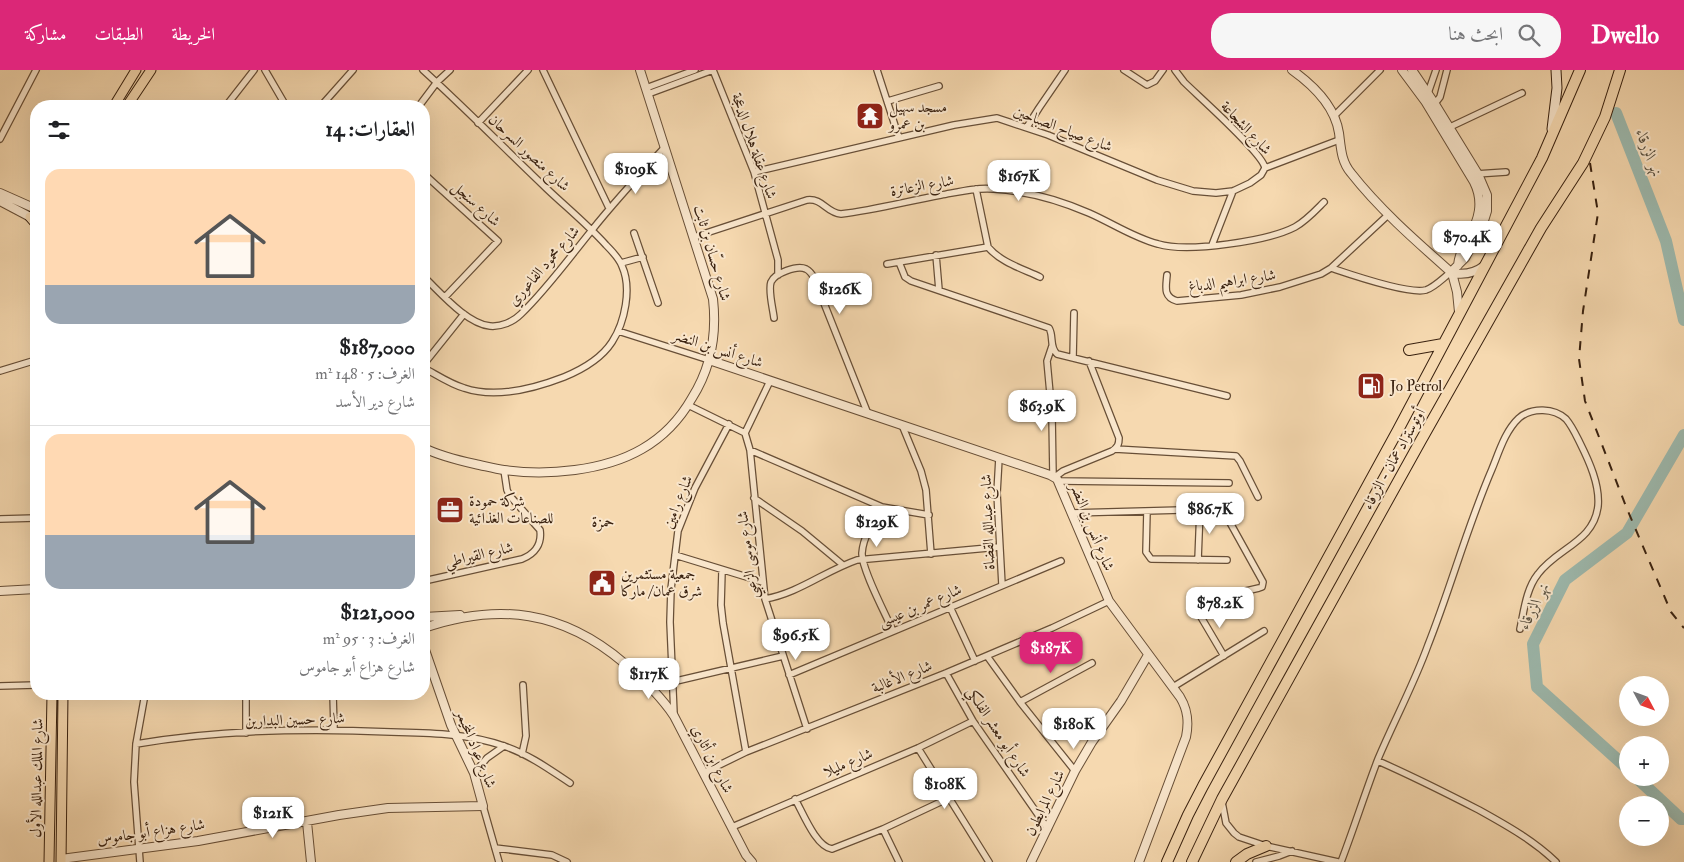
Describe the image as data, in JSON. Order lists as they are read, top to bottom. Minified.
{"streets":{"highway":["أوتوستراد عمان - الزرقاء"],"main road":["شارع الملك عبدالله الأول"],"street":["شارع الشجاعة","شارع صياح الصباحين","شارع عقلة هلال الدعجة","شارع منصور السرحان","شارع الزعاترة","شارع سنجل","شارع حسّان بن ثابت","شارع محمود الفاعوري","شارع ابراهيم الدباغ","شارع أنس بن النضر","شارع رامين","شارع عبدالله القضاة","شارع القيراطي","شارع موسى الزعبي","شارع عمر بن عيسى","شارع الأغالبة","شارع حسين البدارين","شارع أبو معشر الفلكي","شارع عواد المخيمر","شارع ابن أثاري","شارع مليلا","شارع المرابطون","شارع هزاع أبو جاموس"]},"crossings":[["شارع الشجاعة","شارع صياح الصباحين"],["شارع صياح الصباحين","شارع عقلة هلال الدعجة"],["شارع عقلة هلال الدعجة","شارع الزعاترة"],["شارع منصور السرحان","شارع محمود الفاعوري"],["شارع منصور السرحان","شارع أنس بن النضر"],["شارع الزعاترة","شارع حسّان بن ثابت"],["شارع سنجل","شارع محمود الفاعوري"],["شارع حسّان بن ثابت","شارع محمود الفاعوري"],["شارع حسّان بن ثابت","شارع أنس بن النضر"],["شارع حسّان بن ثابت","شارع القيراطي"],["شارع أنس بن النضر","شارع عبدالله القضاة"],["شارع أنس بن النضر","شارع الأغالبة"],["شارع أنس بن النضر","شارع المرابطون"],["شارع رامين","شارع ابن أثاري"],["شارع عبدالله القضاة","شارع عمر بن عيسى"],["شارع موسى الزعبي","شارع عمر بن عيسى"],["شارع موسى الزعبي","شارع الأغالبة"],["شارع الأغالبة","شارع أبو معشر الفلكي"],["شارع الأغالبة","شارع ابن أثاري"],["شارع حسين البدارين","شارع عواد المخيمر"],["شارع أبو معشر الفلكي","شارع مليلا"],["شارع أبو معشر الفلكي","شارع المرابطون"],["شارع عواد المخيمر","شارع هزاع أبو جاموس"],["شارع ابن أثاري","شارع مليلا"],["شارع الملك عبدالله الأول","شارع هزاع أبو جاموس"]],"districts":["حمزة"],"water":["نهر الزرقاء"],"places":{"temple":["مسجد سهيل بن عمرو"],"fuel station":["Jo Petrol"],"office":["شركة حمودة للصناعات الغذائية"],"public building":["جمعية مستثمرين شرق عمان/ ماركا"]},"north":"bottom right","page":{"header":"Dwello","search":"ابحث هنا","nav":["الخريطة","الطبقات","مشاركة"],"heading":"العقارات: 14","price":["$109K","$167K","$70.4K","$126K","$63.9K","$86.7K","$129K","$78.2K","$96.5K","$187K","$117K","$180K","$108K","$121K"],"list":[{"name":"$187,000","note":"الغرف: 5 · 148 m² · شارع دير الأسد"},{"name":"$121,000","note":"الغرف: 3 · 95 m² · شارع هزاع أبو جاموس"}],"map_buttons":["+","−"]}}
